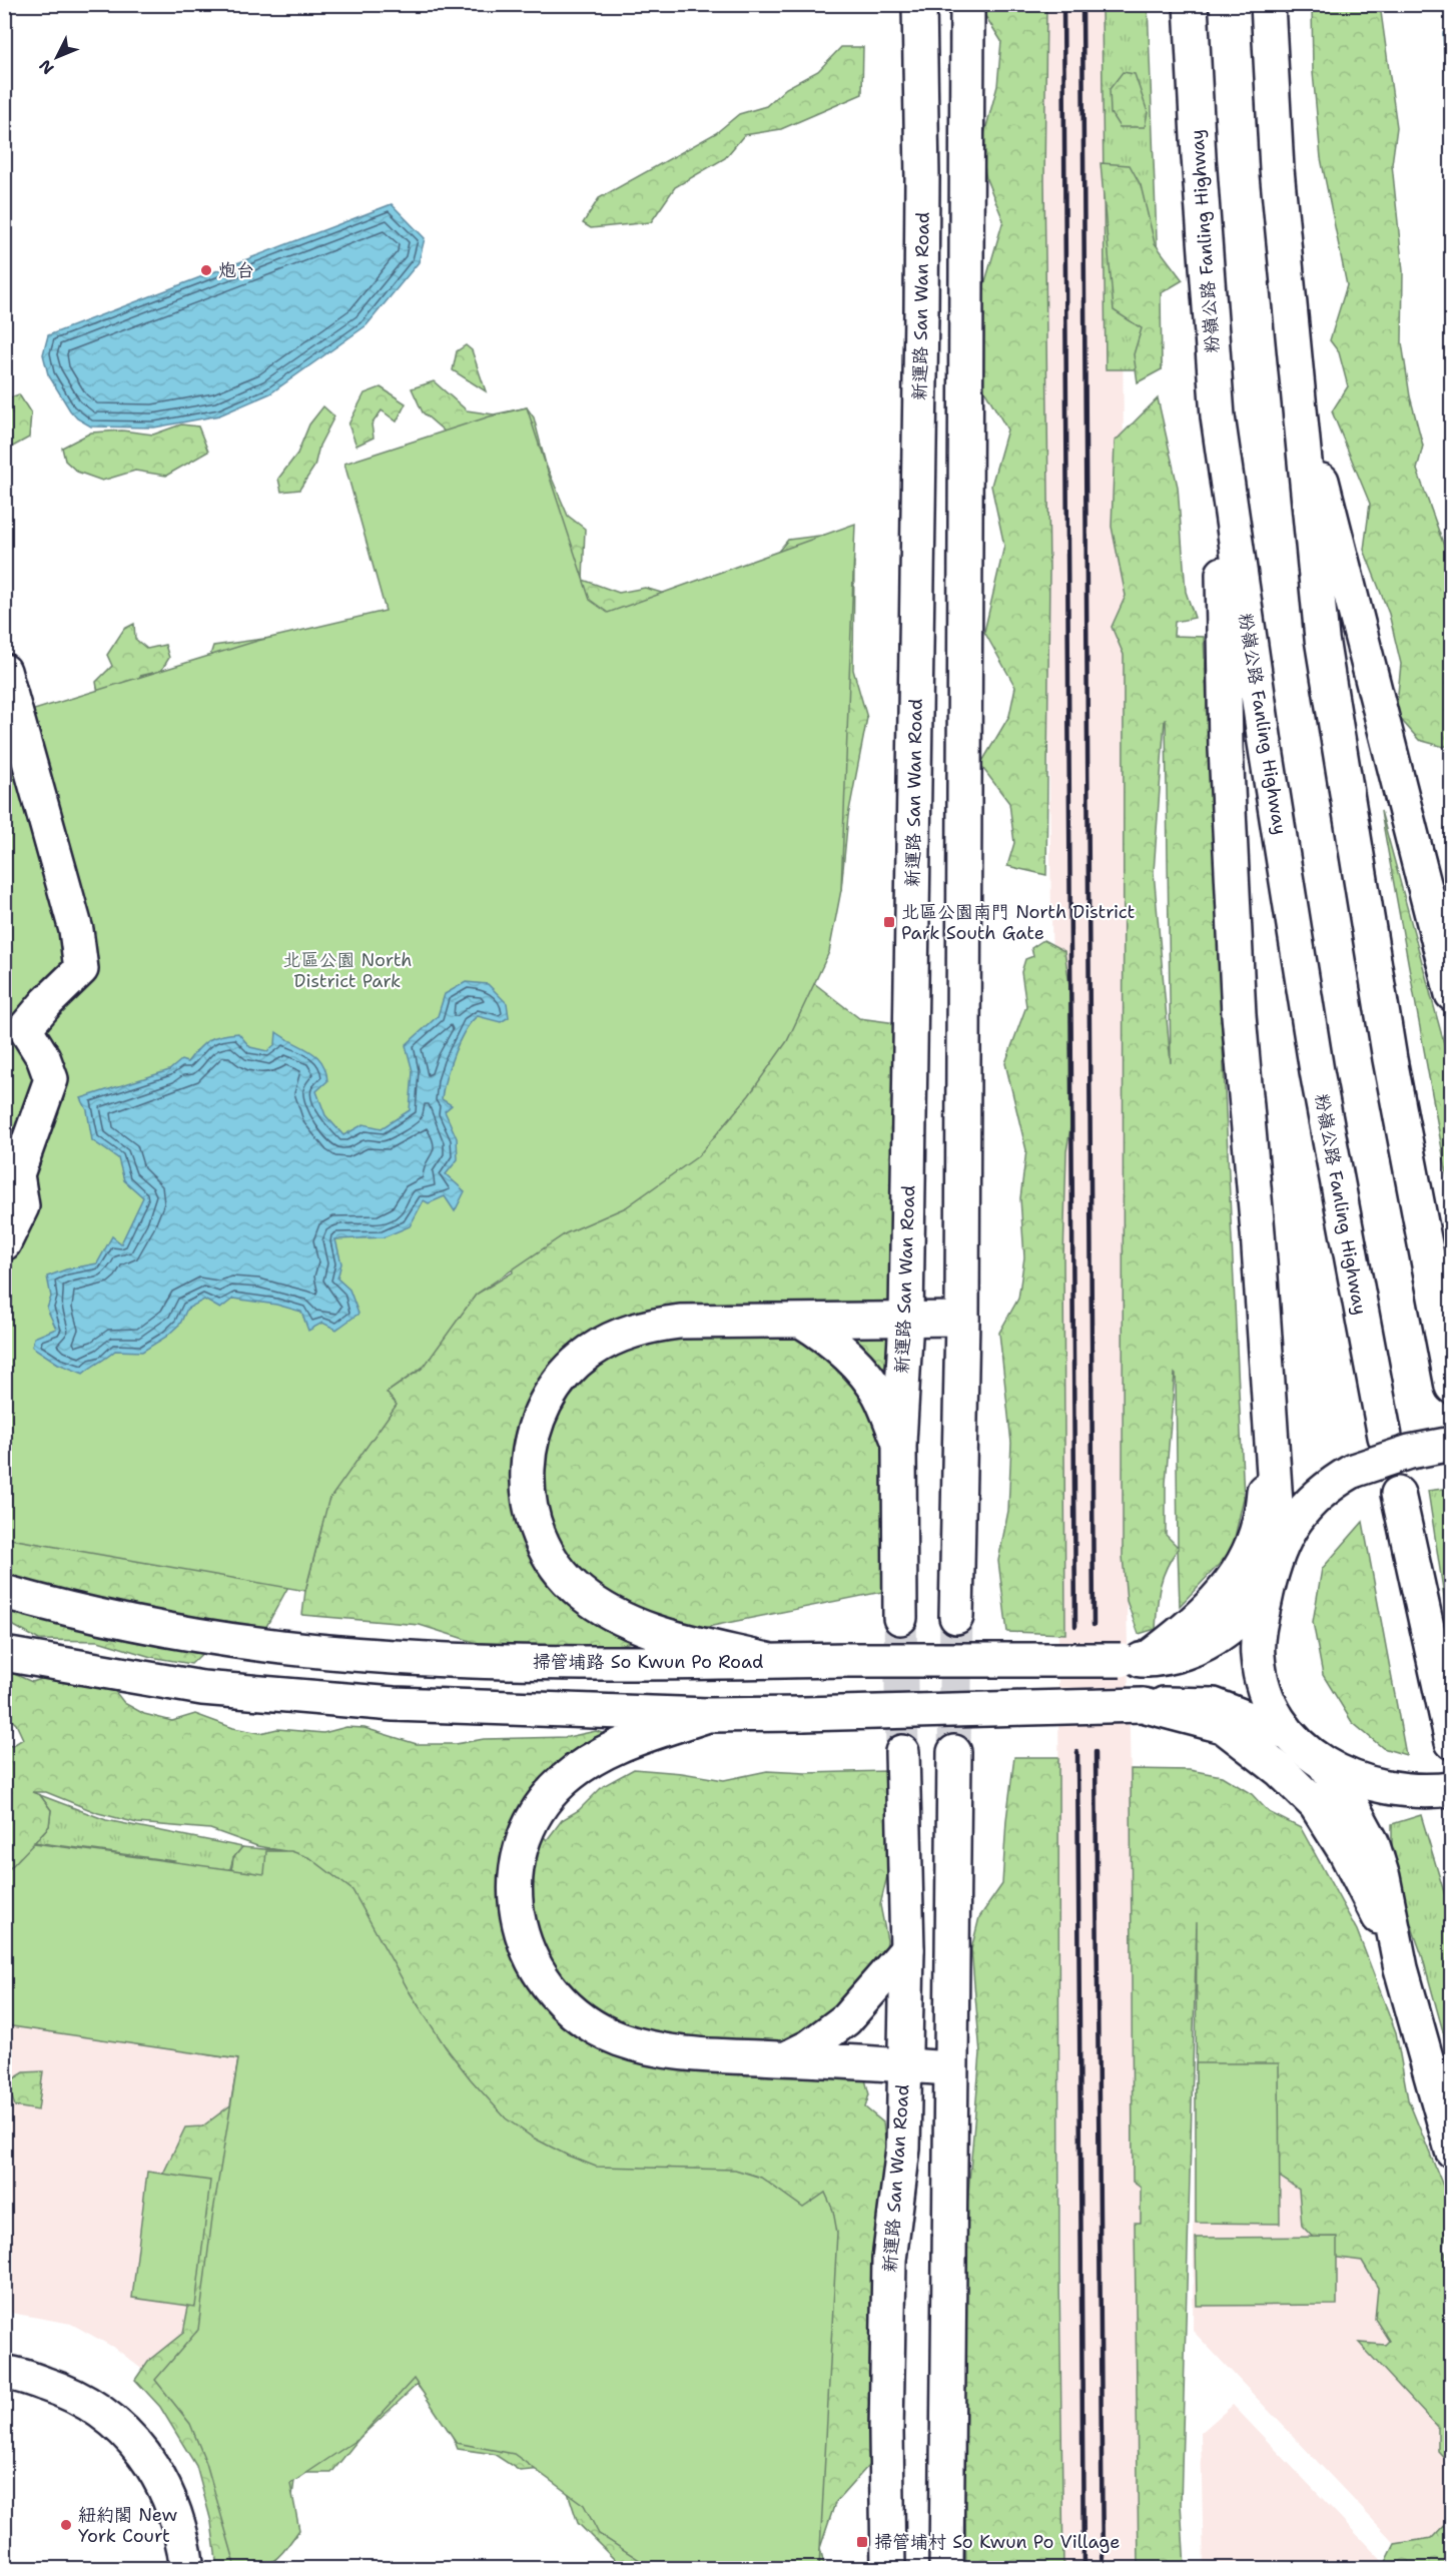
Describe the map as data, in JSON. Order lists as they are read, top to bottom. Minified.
{"streets":{"main road":["粉嶺公路 Fanling Highway","新運路 San Wan Road","掃管埔路 So Kwun Po Road"]},"parks":["北區公園 North District Park"],"places":{"other":["炮台","紐約閣 New York Court"],"transit":["北區公園南門 North District Park South Gate","掃管埔村 So Kwun Po Village"]},"north":"bottom left"}
